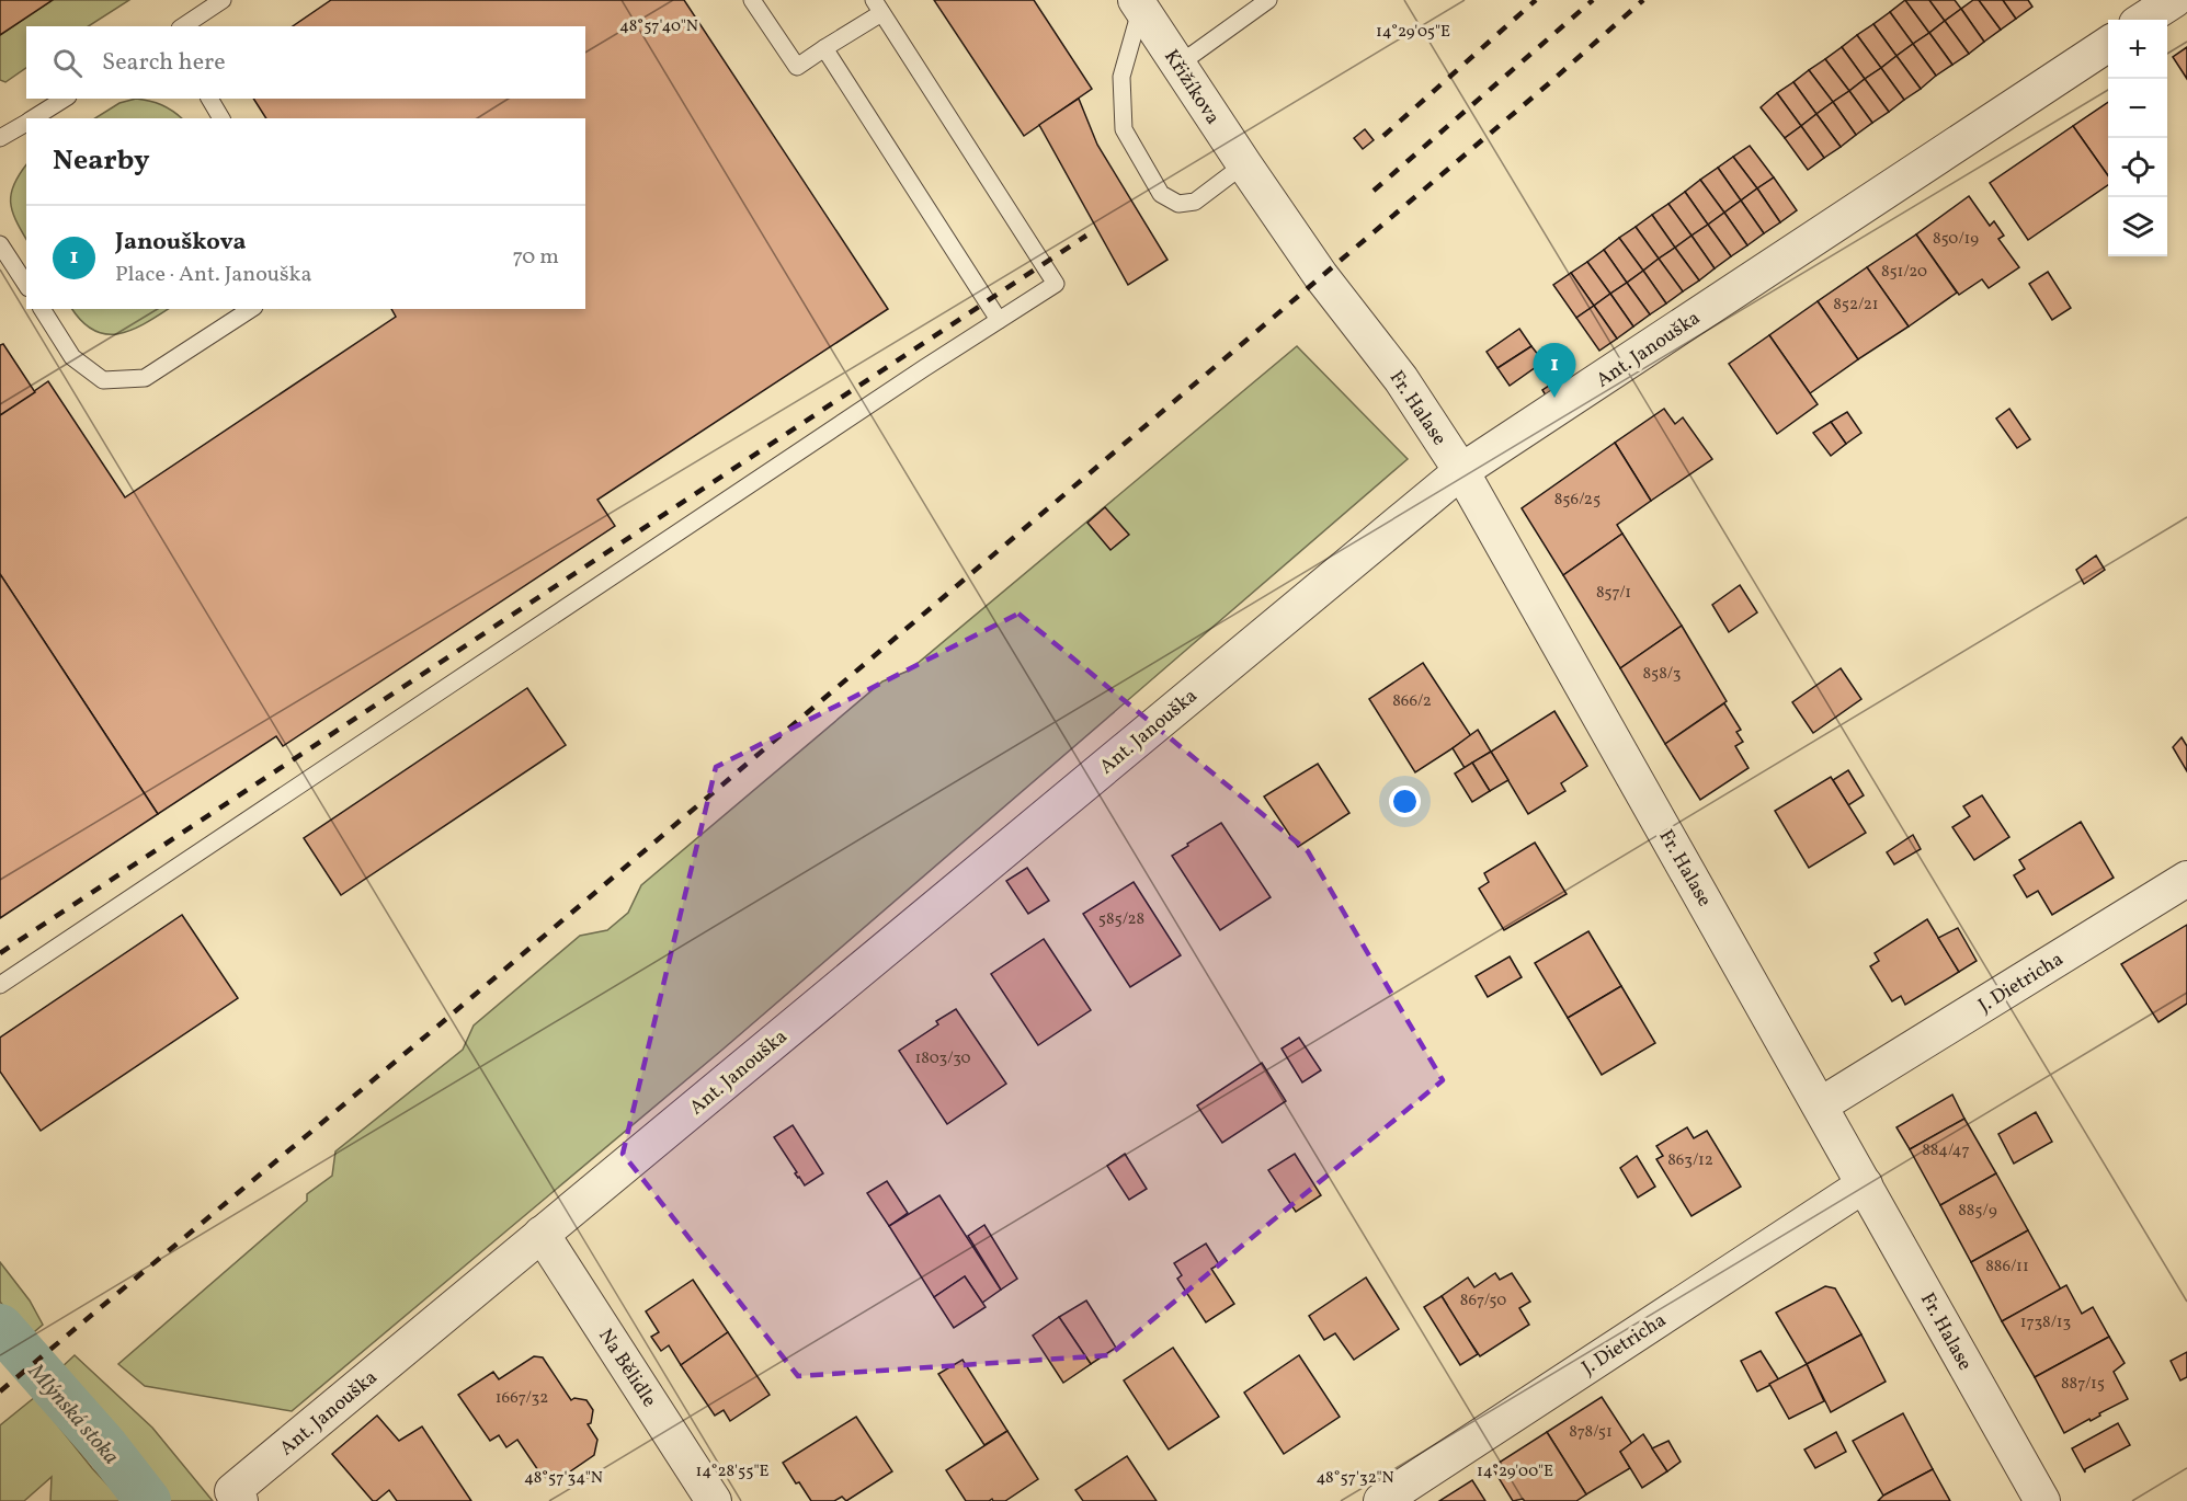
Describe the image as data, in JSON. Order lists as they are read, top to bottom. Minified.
{"streets":{"street":["Křižíkova","Ant. Janouška","Fr. Halase","J. Dietricha","Na Bělidle"]},"crossings":[["Křižíkova","Fr. Halase"],["Ant. Janouška","Fr. Halase"],["Ant. Janouška","Na Bělidle"],["Fr. Halase","J. Dietricha"]],"water":["Mlýnská stoka"],"house_numbers":["850/19","851/20","852/21","856/25","857/1","858/3","866/2","585/28","1803/30","884/47","863/12","885/9","886/11","867/50","1738/13","887/15","1667/32","878/51"],"page":{"map_buttons":["+","−"],"search":"Search here","heading":"Nearby","list":[{"mark":"1","name":"Janouškova","note":"Place · Ant. Janouška","value":"70 m"}],"pins":"1"},"coordinates":["48°57'40\"N","14°29'05\"E","14°28'55\"E","14°29'00\"E","48°57'34\"N","48°57'32\"N"]}
